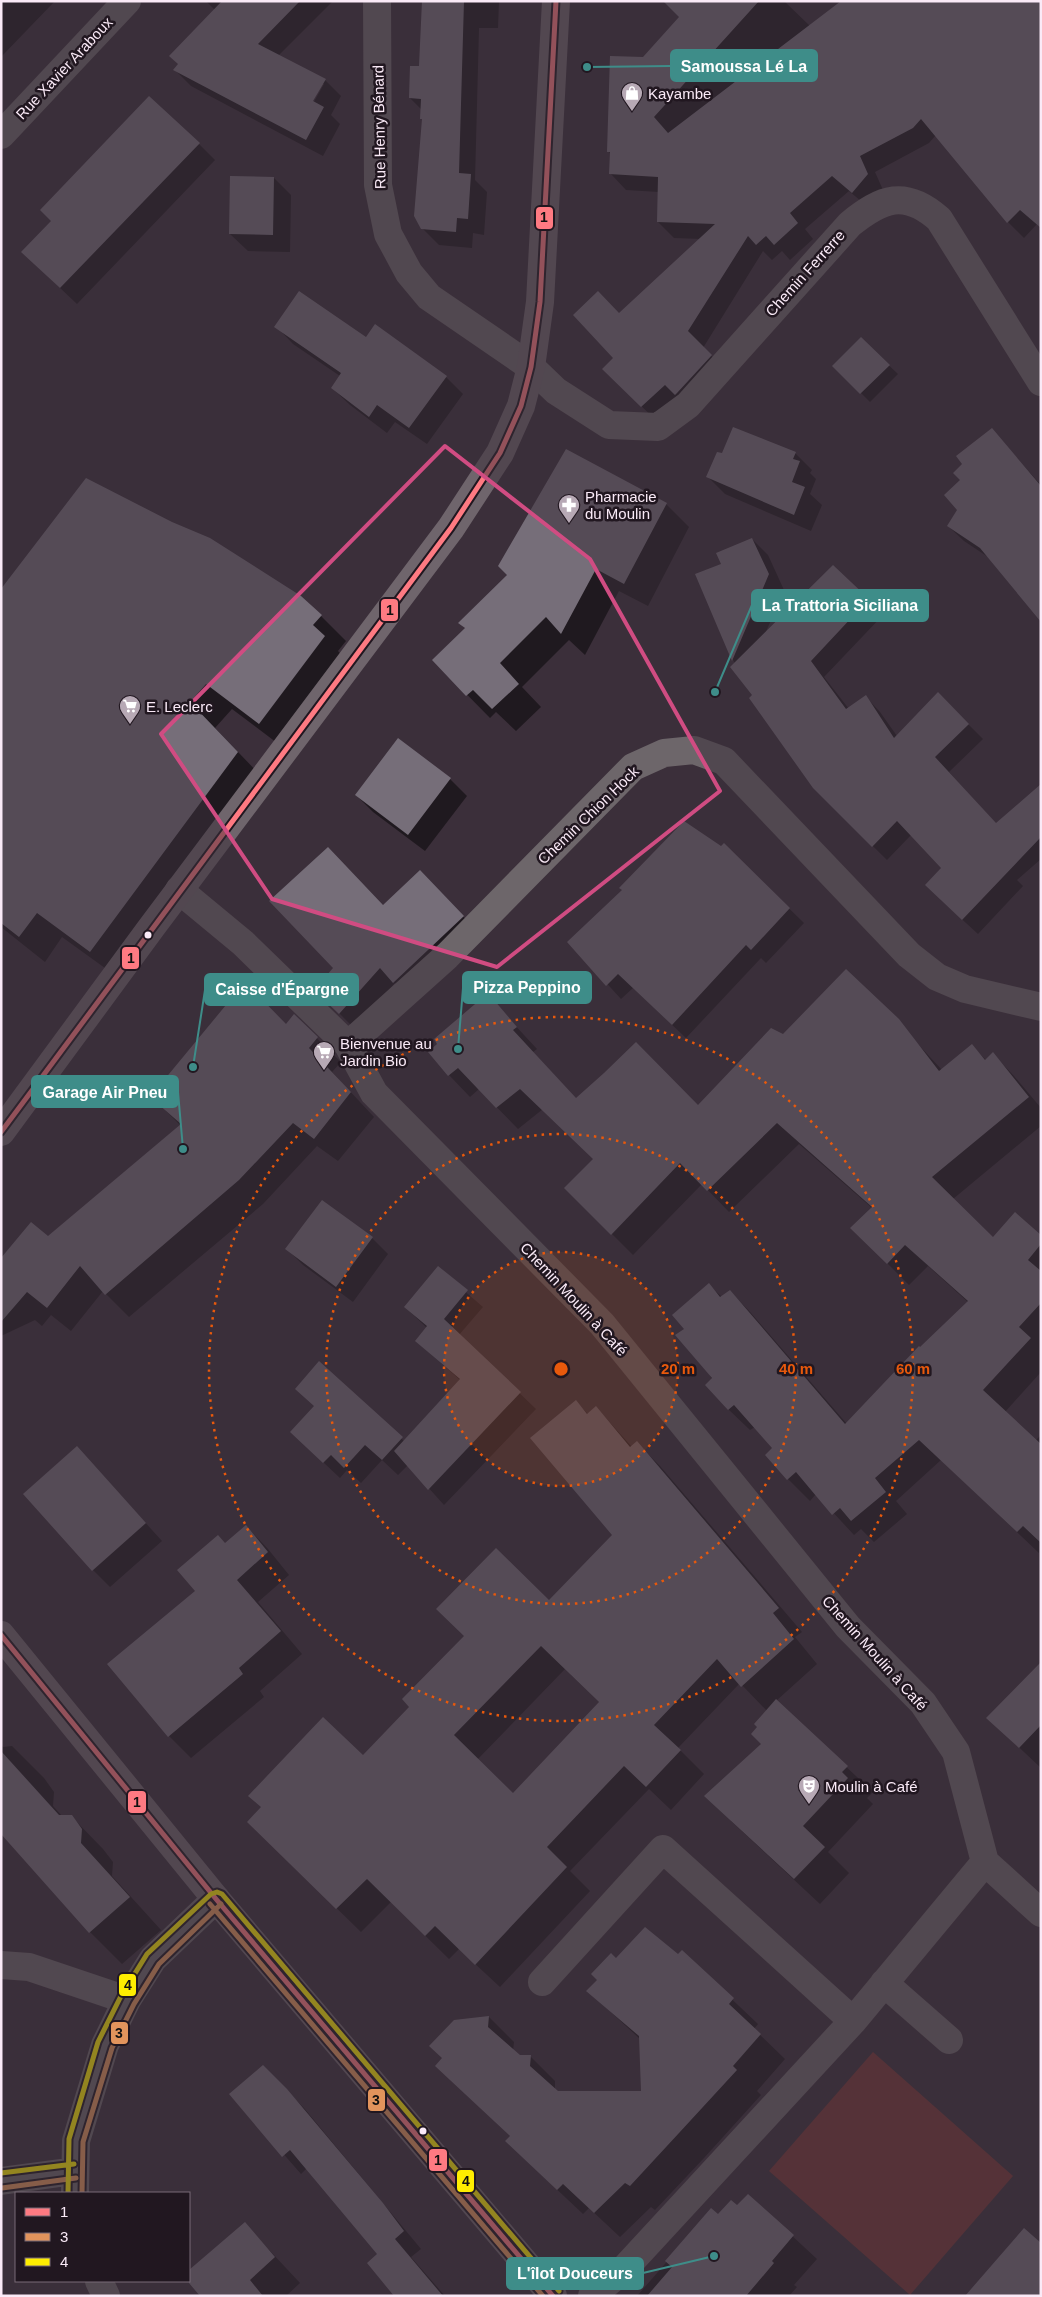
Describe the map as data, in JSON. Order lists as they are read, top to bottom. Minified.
{"streets":{"street":["Rue Xavier Araboux","Rue Henry Bénard","Chemin Ferrerre","Chemin Chion Hock","Chemin Moulin à Café"]},"crossings":[["Rue Henry Bénard","Chemin Ferrerre"],["Chemin Chion Hock","Chemin Moulin à Café"]],"places":{"other":["Samoussa Lé La","La Trattoria Siciliana","Pizza Peppino","Caisse d'Épargne","Garage Air Pneu","L'îlot Douceurs"],"shop":["Kayambe"],"pharmacy":["Pharmacie du Moulin"],"supermarket":["E. Leclerc","Bienvenue au Jardin Bio"],"theatre":["Moulin à Café"]},"lines":["transit line 1","transit line 4","transit line 3"],"legend":["1","3","4"],"rings":["20 m","40 m","60 m"]}
